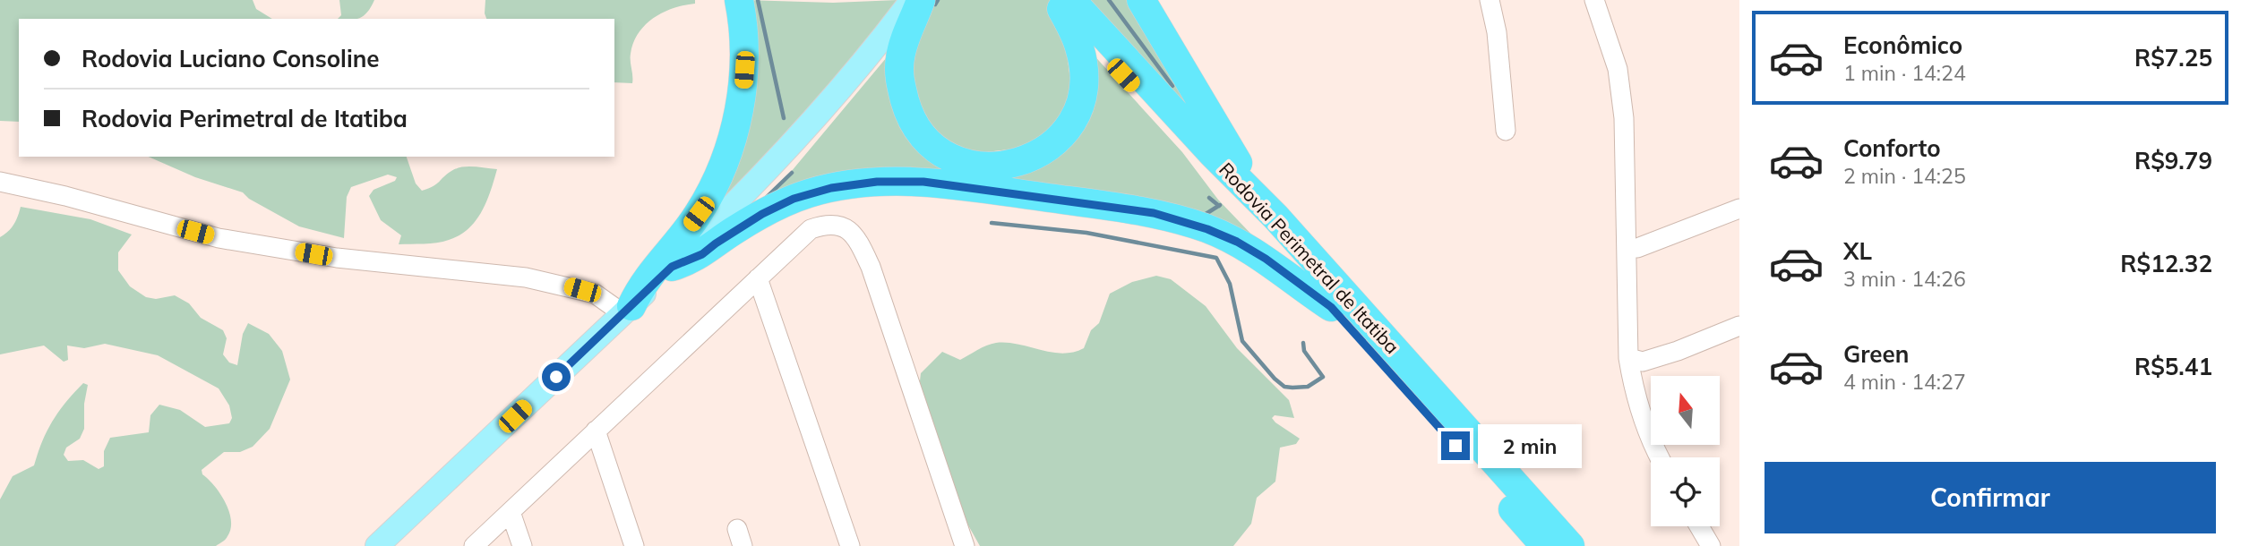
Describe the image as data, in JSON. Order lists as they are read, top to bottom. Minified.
{"streets":{"highway":["Rodovia Perimetral de Itatiba"]},"north":"top","page":{"list":[{"name":"Econômico","note":"1 min · 14:24","value":"R$7.25"},{"name":"Conforto","note":"2 min · 14:25","value":"R$9.79"},{"name":"XL","note":"3 min · 14:26","value":"R$12.32"},{"name":"Green","note":"4 min · 14:27","value":"R$5.41"}],"banner":["Rodovia Luciano Consoline","Rodovia Perimetral de Itatiba"],"bubble":"2 min","buttons":"Confirmar"}}
